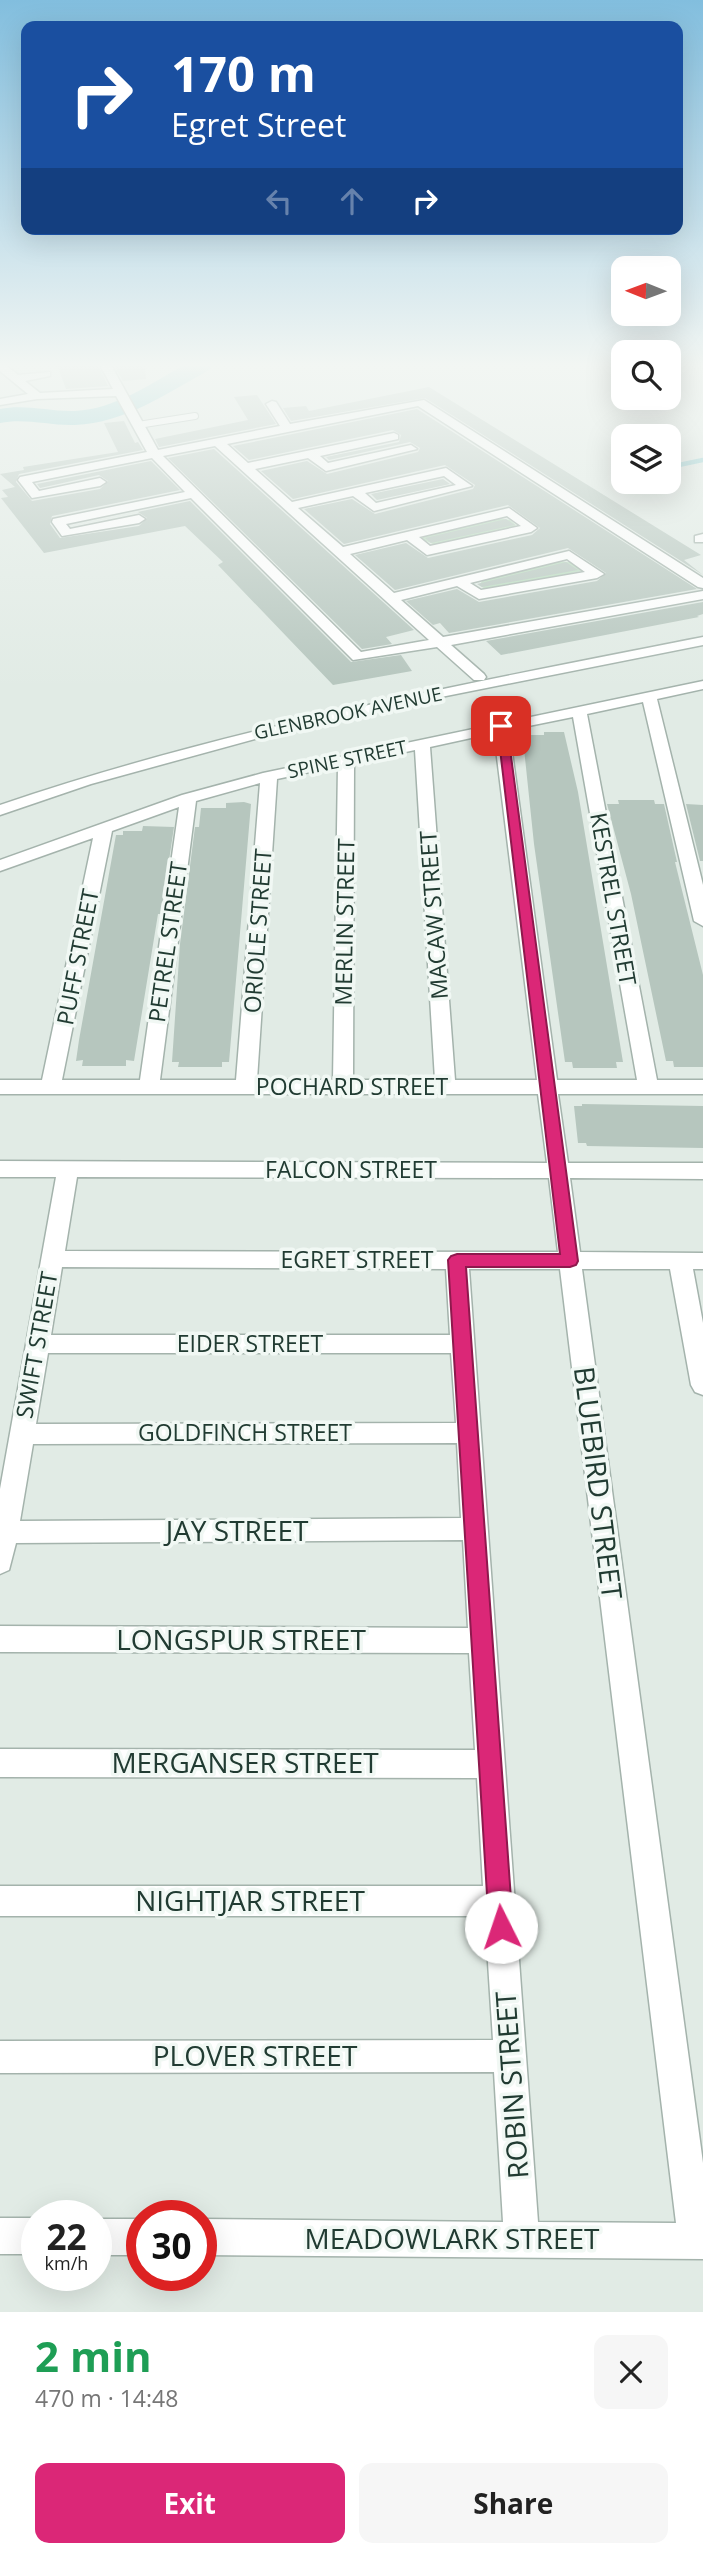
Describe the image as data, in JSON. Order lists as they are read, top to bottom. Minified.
{"streets":{"street":["GLENBROOK AVENUE","SPINE STREET","KESTREL STREET","MACAW STREET","MERLIN STREET","ORIOLE STREET","PETREL STREET","PUFF STREET","POCHARD STREET","FALCON STREET","EGRET STREET","EIDER STREET","SWIFT STREET","GOLDFINCH STREET","BLUEBIRD STREET","JAY STREET","LONGSPUR STREET","MERGANSER STREET","NIGHTJAR STREET","PLOVER STREET","ROBIN STREET","MEADOWLARK STREET"]},"crossings":[["SPINE STREET","KESTREL STREET"],["SPINE STREET","MACAW STREET"],["SPINE STREET","MERLIN STREET"],["SPINE STREET","ORIOLE STREET"],["SPINE STREET","PETREL STREET"],["SPINE STREET","PUFF STREET"],["SPINE STREET","BLUEBIRD STREET"],["KESTREL STREET","POCHARD STREET"],["MACAW STREET","POCHARD STREET"],["MERLIN STREET","POCHARD STREET"],["ORIOLE STREET","POCHARD STREET"],["PETREL STREET","POCHARD STREET"],["PUFF STREET","POCHARD STREET"],["POCHARD STREET","BLUEBIRD STREET"],["FALCON STREET","SWIFT STREET"],["FALCON STREET","BLUEBIRD STREET"],["EGRET STREET","SWIFT STREET"],["EGRET STREET","BLUEBIRD STREET"],["EGRET STREET","ROBIN STREET"],["EIDER STREET","SWIFT STREET"],["EIDER STREET","ROBIN STREET"],["SWIFT STREET","GOLDFINCH STREET"],["SWIFT STREET","JAY STREET"],["GOLDFINCH STREET","ROBIN STREET"],["BLUEBIRD STREET","MEADOWLARK STREET"],["JAY STREET","ROBIN STREET"],["LONGSPUR STREET","ROBIN STREET"],["MERGANSER STREET","ROBIN STREET"],["NIGHTJAR STREET","ROBIN STREET"],["PLOVER STREET","ROBIN STREET"],["ROBIN STREET","MEADOWLARK STREET"]],"north":"left","page":{"turn":["170 m","Egret Street"],"speed":"22 km/h","limit":"30","heading":["2 min","470 m · 14:48"],"buttons":["Exit","Share"]}}
